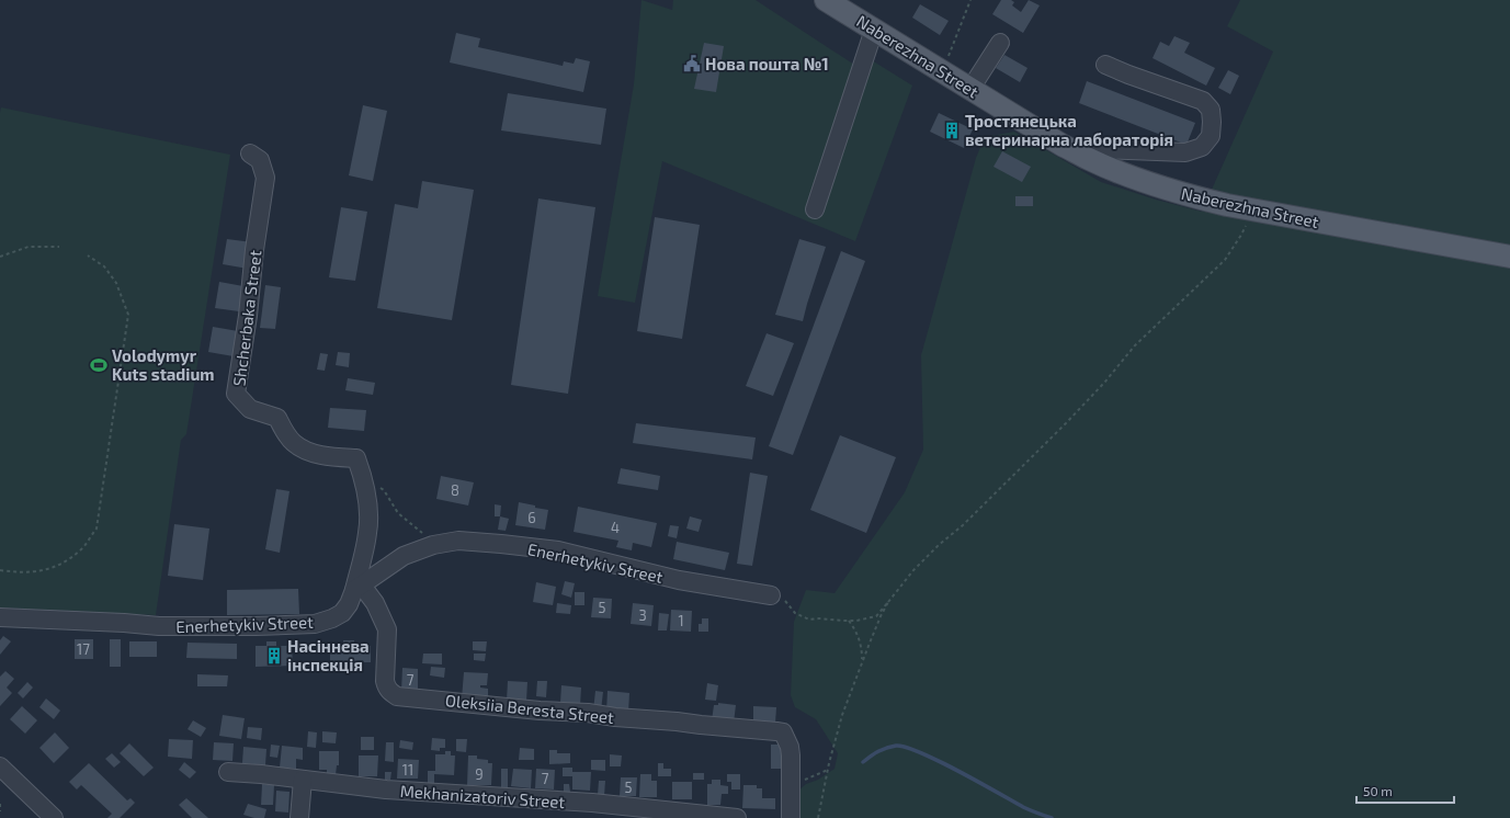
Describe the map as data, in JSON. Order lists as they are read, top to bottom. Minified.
{"streets":{"main road":["Naberezhna Street"],"street":["Shcherbaka Street","Enerhetykiv Street","Oleksiia Beresta Street","Mekhanizatoriv Street"]},"crossings":[["Shcherbaka Street","Enerhetykiv Street"],["Shcherbaka Street","Oleksiia Beresta Street"],["Enerhetykiv Street","Oleksiia Beresta Street"]],"places":{"public building":["Нова пошта №1"],"building":["Тростянецька ветеринарна лабораторія","Насіннева інспекція"],"sports":["Volodymyr Kuts stadium"]},"house_numbers":["8","6","4","5","3","1","17","7","11","9","7","5"],"scale_bar":"50 m"}
